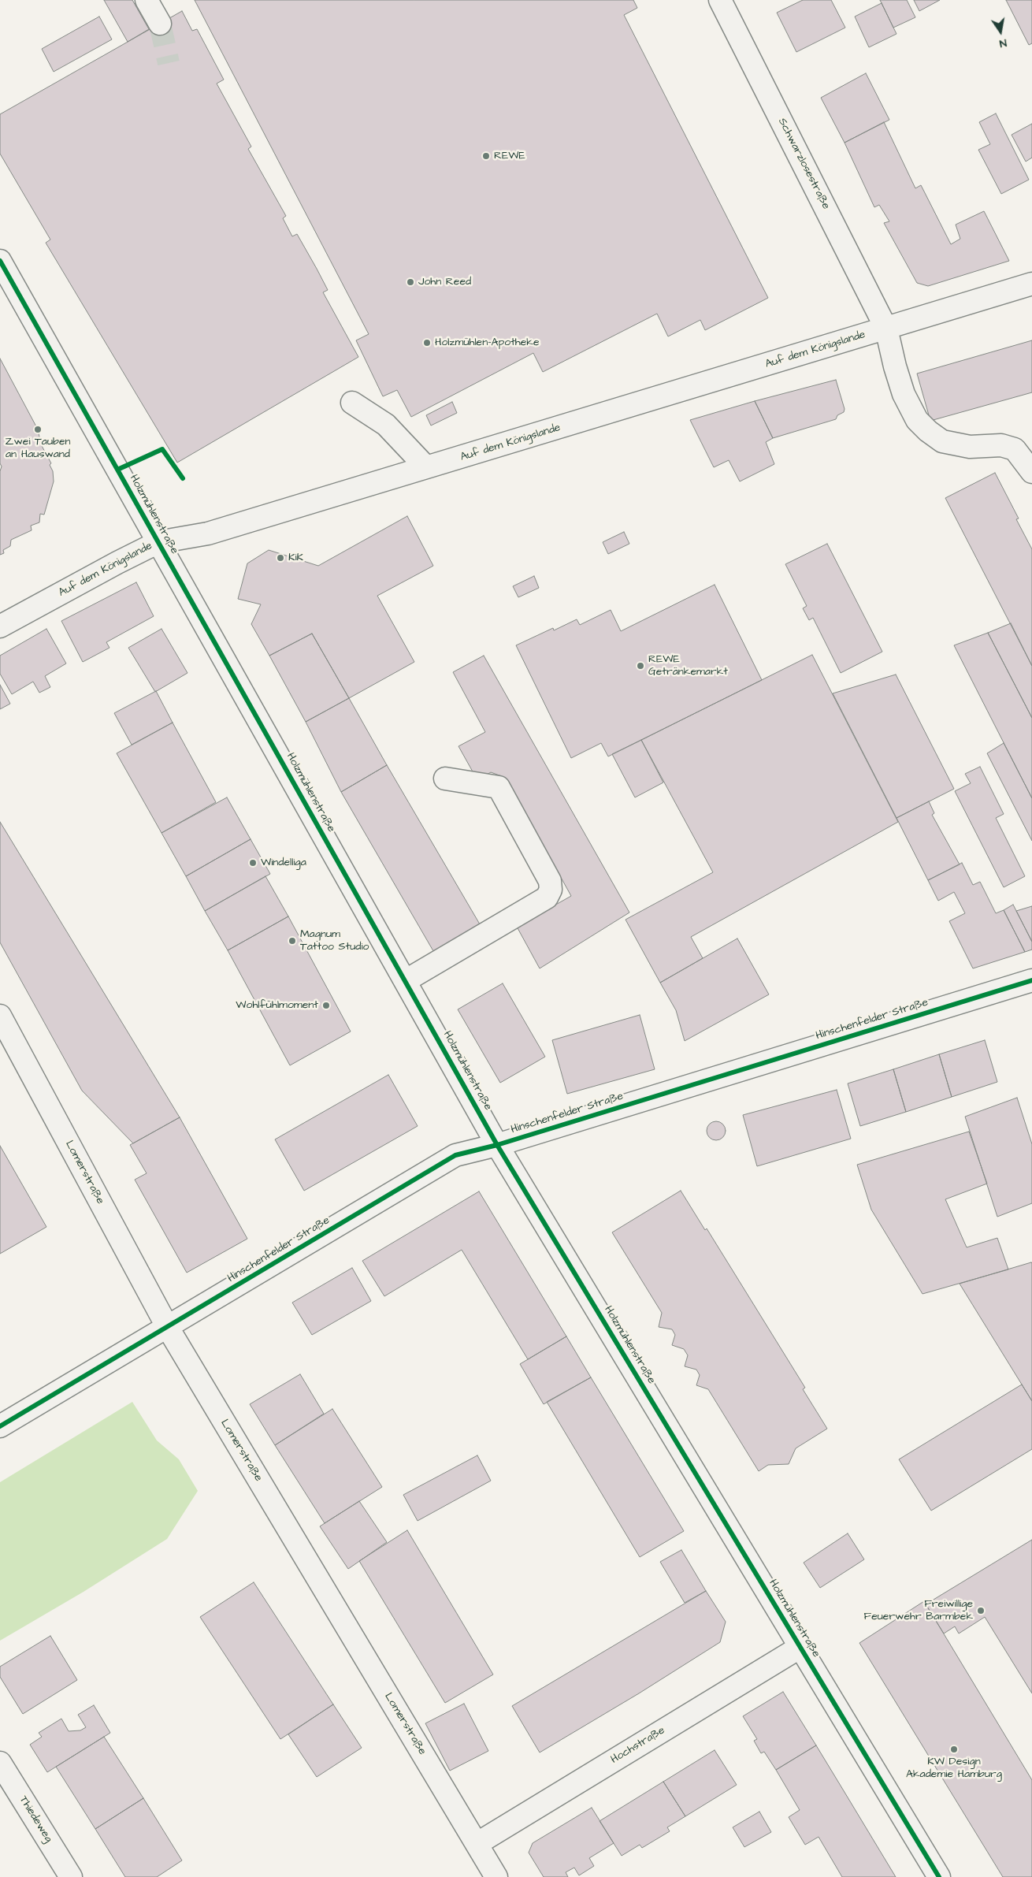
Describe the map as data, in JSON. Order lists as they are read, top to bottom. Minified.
{"streets":{"street":["Schwarzlosestraße","Auf dem Königslande","Holzmühlenstraße","Hinschenfelder Straße","Lomerstraße","Hochstraße","Thiedeweg"]},"crossings":[["Schwarzlosestraße","Auf dem Königslande"],["Auf dem Königslande","Holzmühlenstraße"],["Holzmühlenstraße","Hinschenfelder Straße"],["Holzmühlenstraße","Hochstraße"],["Hinschenfelder Straße","Lomerstraße"],["Lomerstraße","Hochstraße"]],"places":["REWE","John Reed","Holzmühlen-Apotheke","Zwei Tauben an Hauswand","KiK","REWE Getränkemarkt","Windelliga","Magnum Tattoo Studio","Wohlfühlmoment","Freiwillige Feuerwehr Barmbek","KW Design Akademie Hamburg"],"north":"bottom"}
